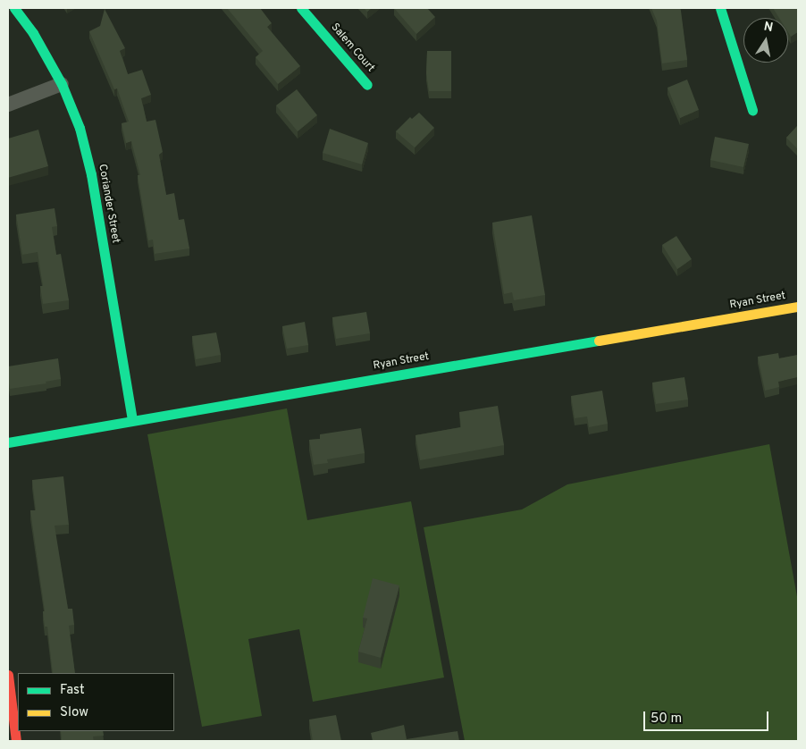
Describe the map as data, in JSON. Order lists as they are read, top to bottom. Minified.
{"streets":{"street":["Salem Court","Coriander Street","Ryan Street"]},"crossings":[["Coriander Street","Ryan Street"]],"legend":["Fast","Slow"],"scale_bar":"50 m","north":"top"}
